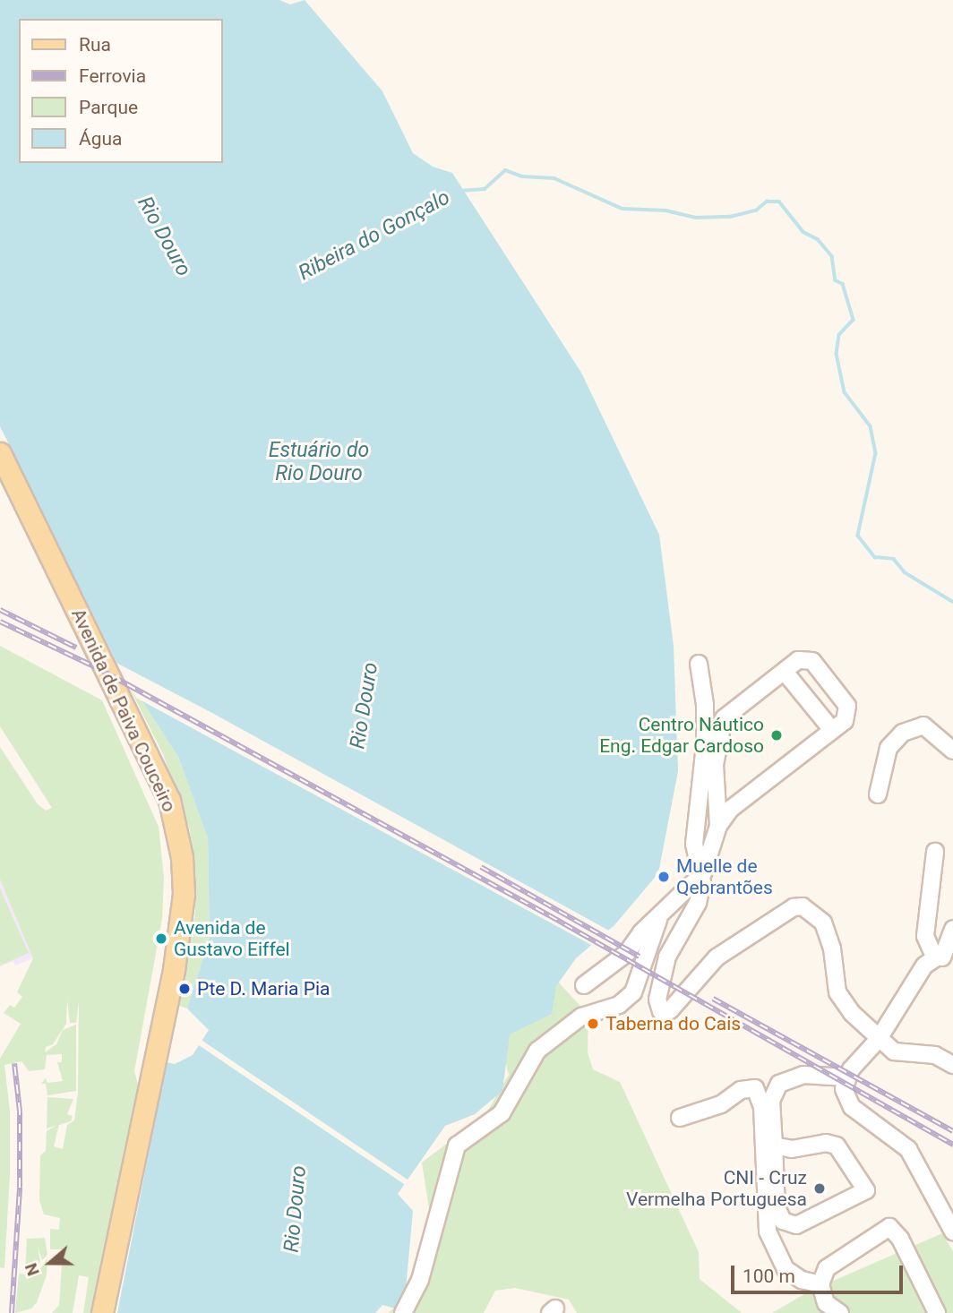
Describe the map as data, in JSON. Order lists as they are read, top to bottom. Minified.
{"streets":{"main road":["Avenida de Paiva Couceiro"]},"water":["Ribeira do Gonçalo","Rio Douro","Estuário do Rio Douro"],"places":["Centro Náutico Eng. Edgar Cardoso","Muelle de Qebrantões","Avenida de Gustavo Eiffel","Pte D. Maria Pia","Taberna do Cais","CNI - Cruz Vermelha Portuguesa"],"legend":["Rua","Ferrovia","Parque","Água"],"scale_bar":"100 m","north":"left"}
